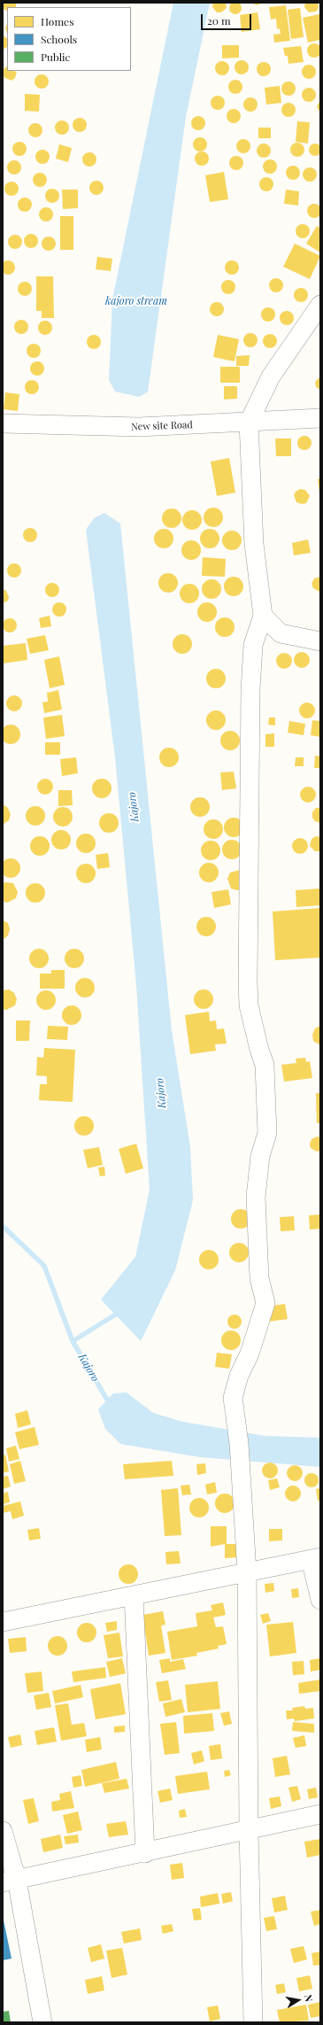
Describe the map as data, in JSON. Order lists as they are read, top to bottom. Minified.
{"streets":{"street":["New site Road"]},"water":["kajoro stream","Kajoro"],"legend":["Homes","Schools","Public"],"scale_bar":"20 m","north":"right"}
